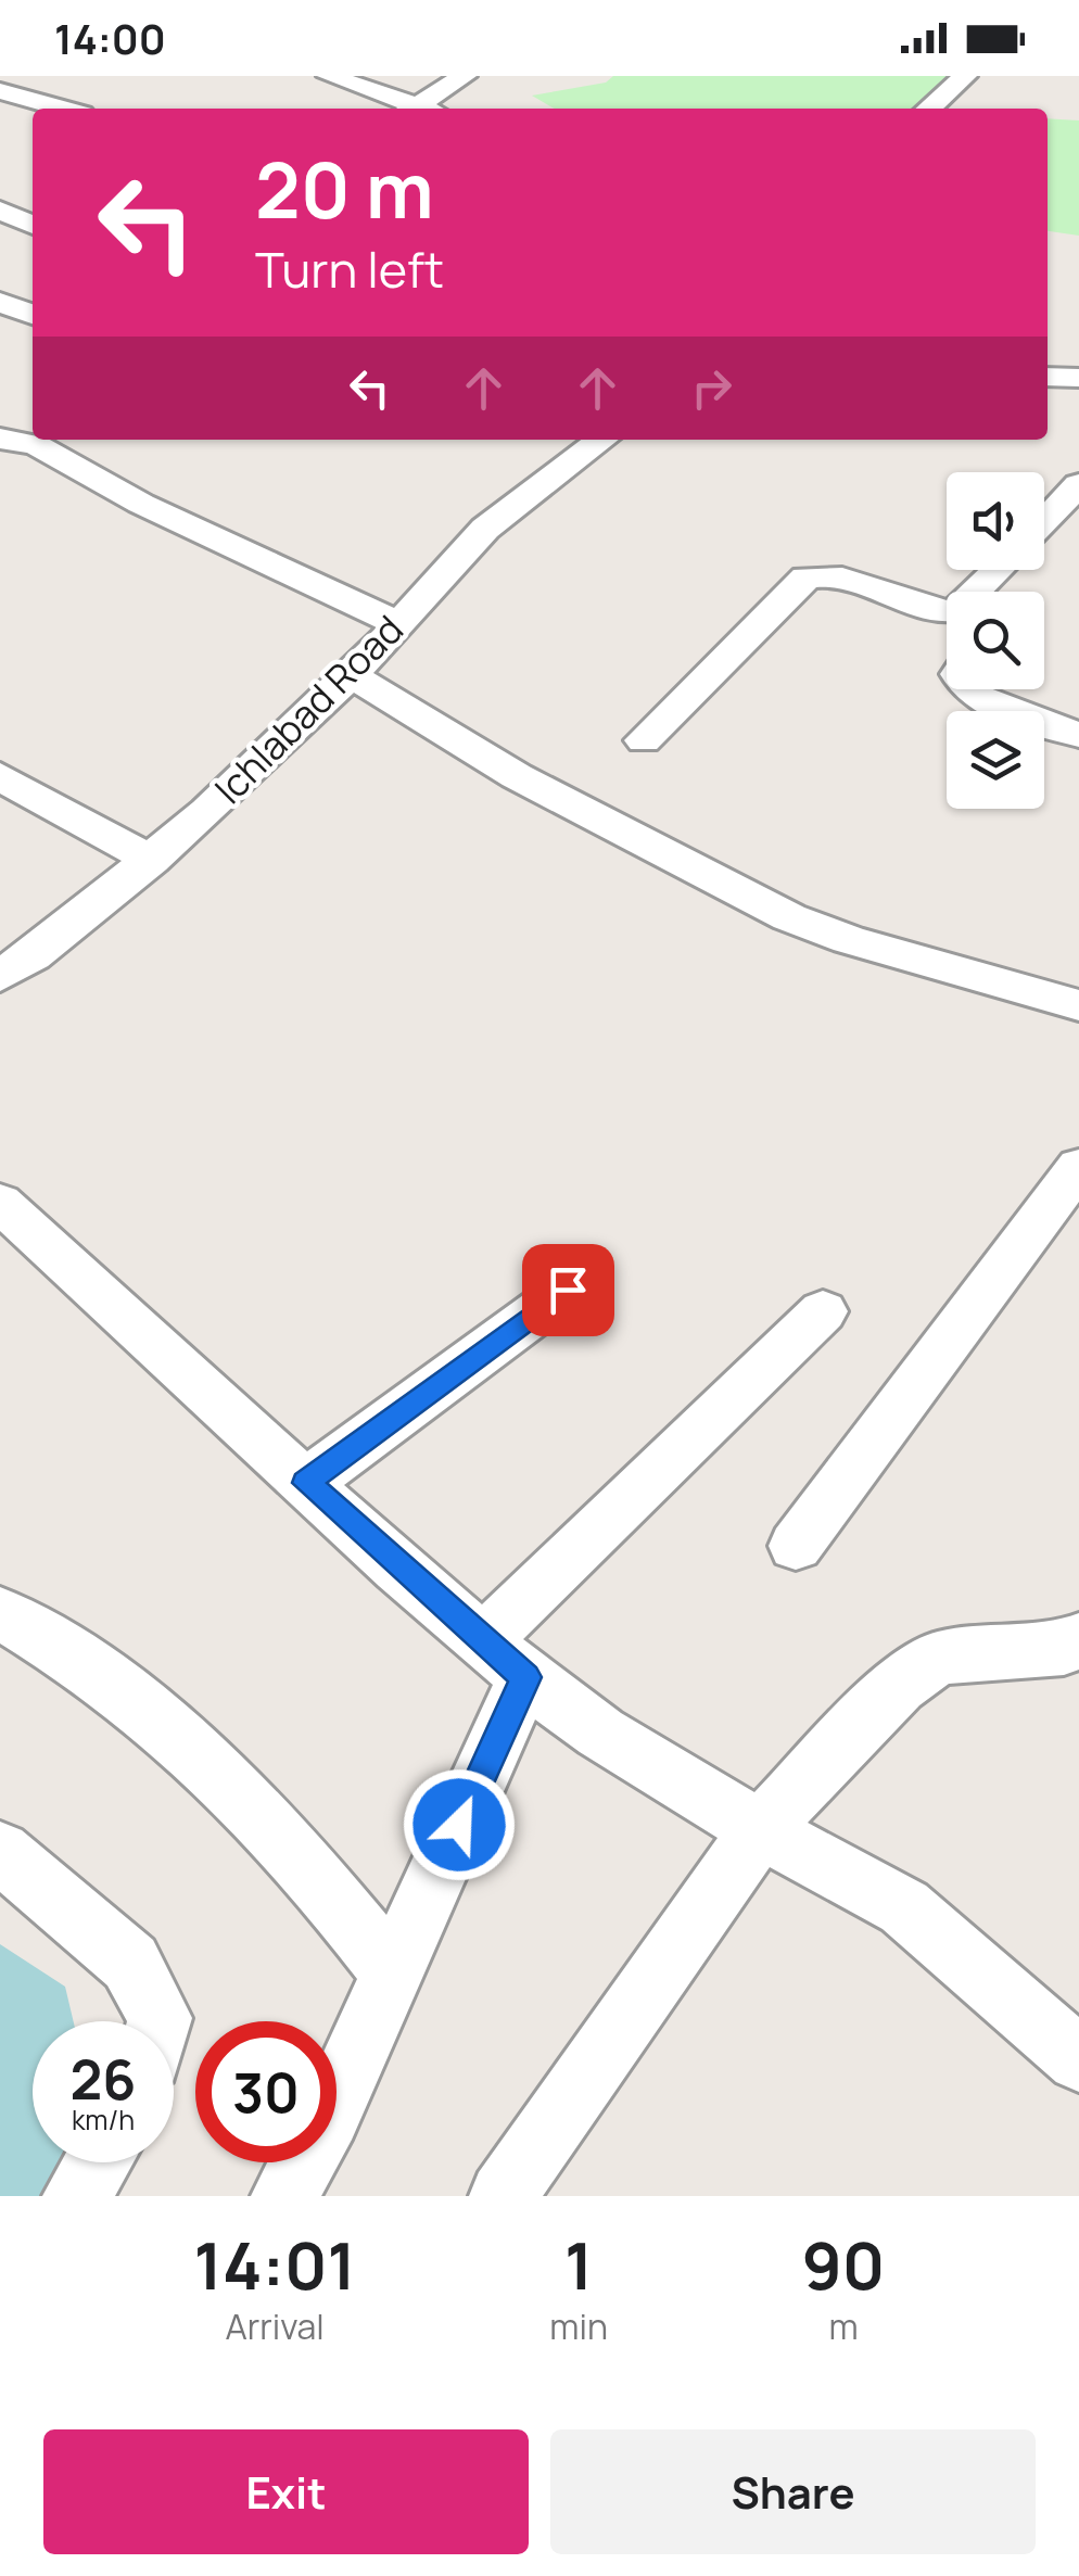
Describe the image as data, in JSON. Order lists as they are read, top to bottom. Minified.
{"streets":{"street":["Ichlabad Road"]},"page":{"status":"14:00","turn":["20 m","Turn left"],"speed":"26 km/h","limit":"30","eta":["14:01","Arrival","1","min","90","m"],"buttons":["Exit","Share"]}}
